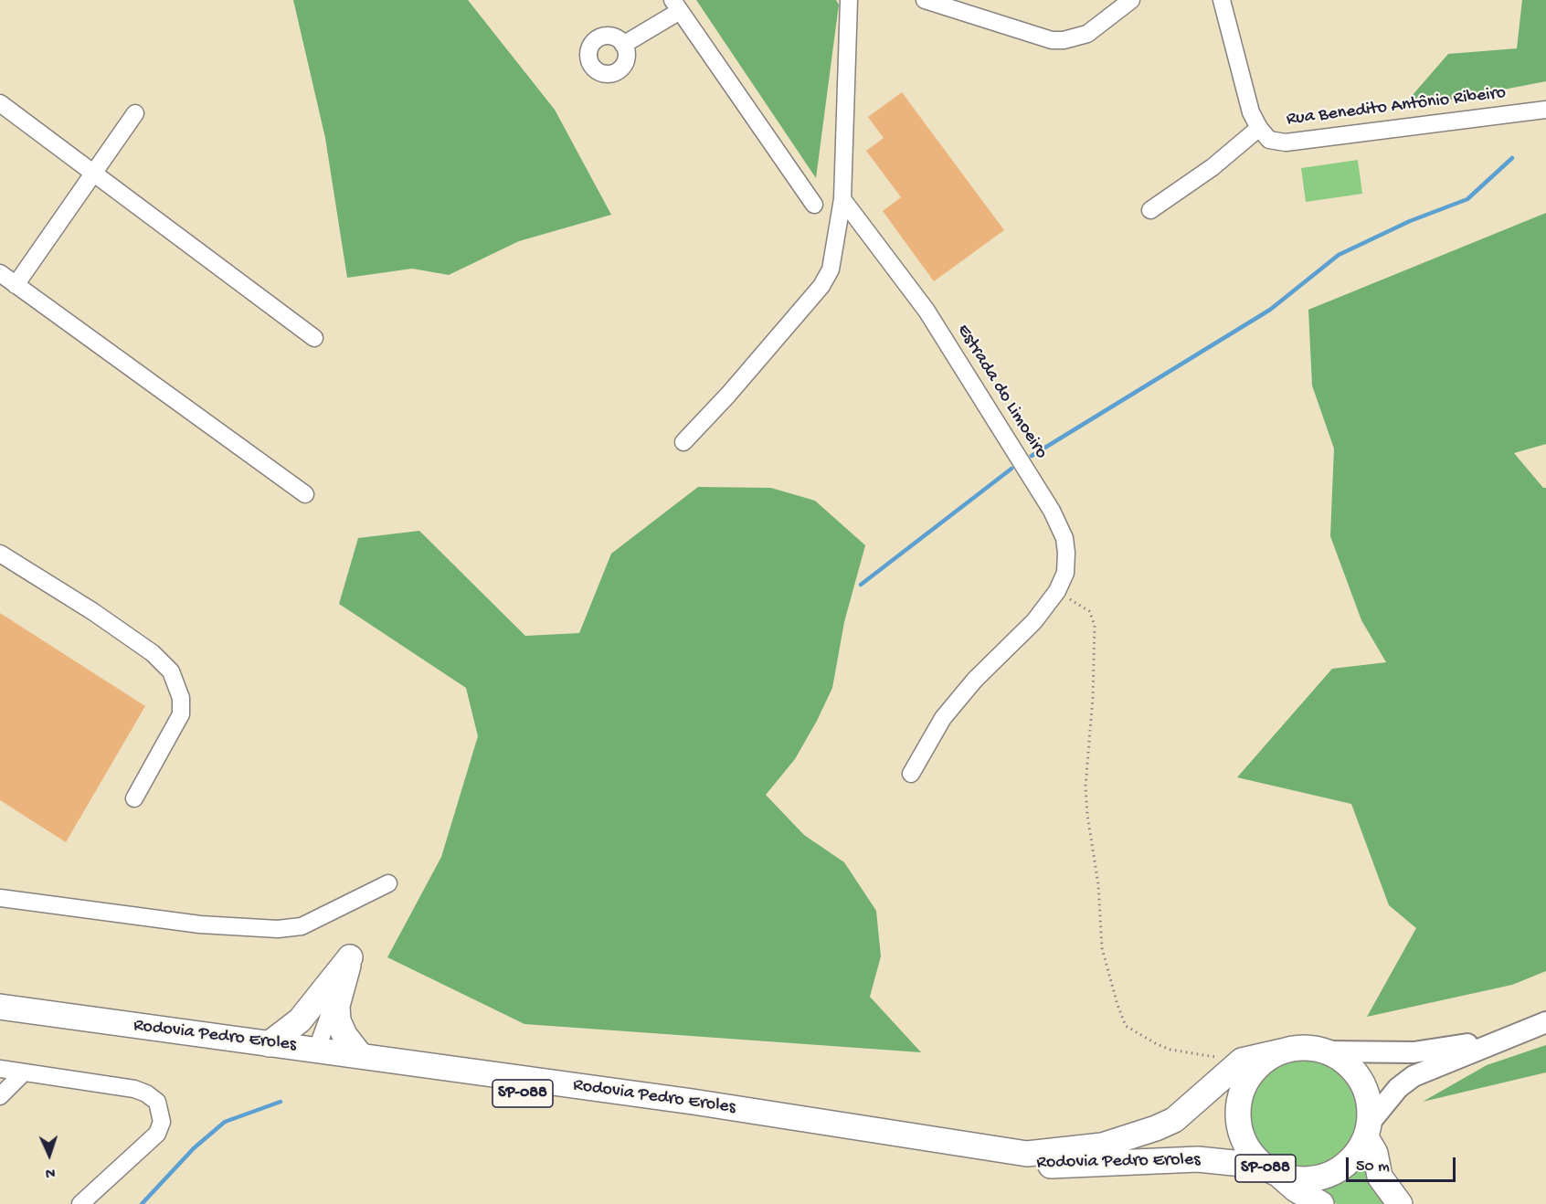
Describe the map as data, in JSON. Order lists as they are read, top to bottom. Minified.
{"streets":{"highway":["Rodovia Pedro Eroles","SP-088"],"street":["Rua Benedito Antônio Ribeiro","Estrada do Limoeiro"]},"scale_bar":"50 m","north":"bottom"}
